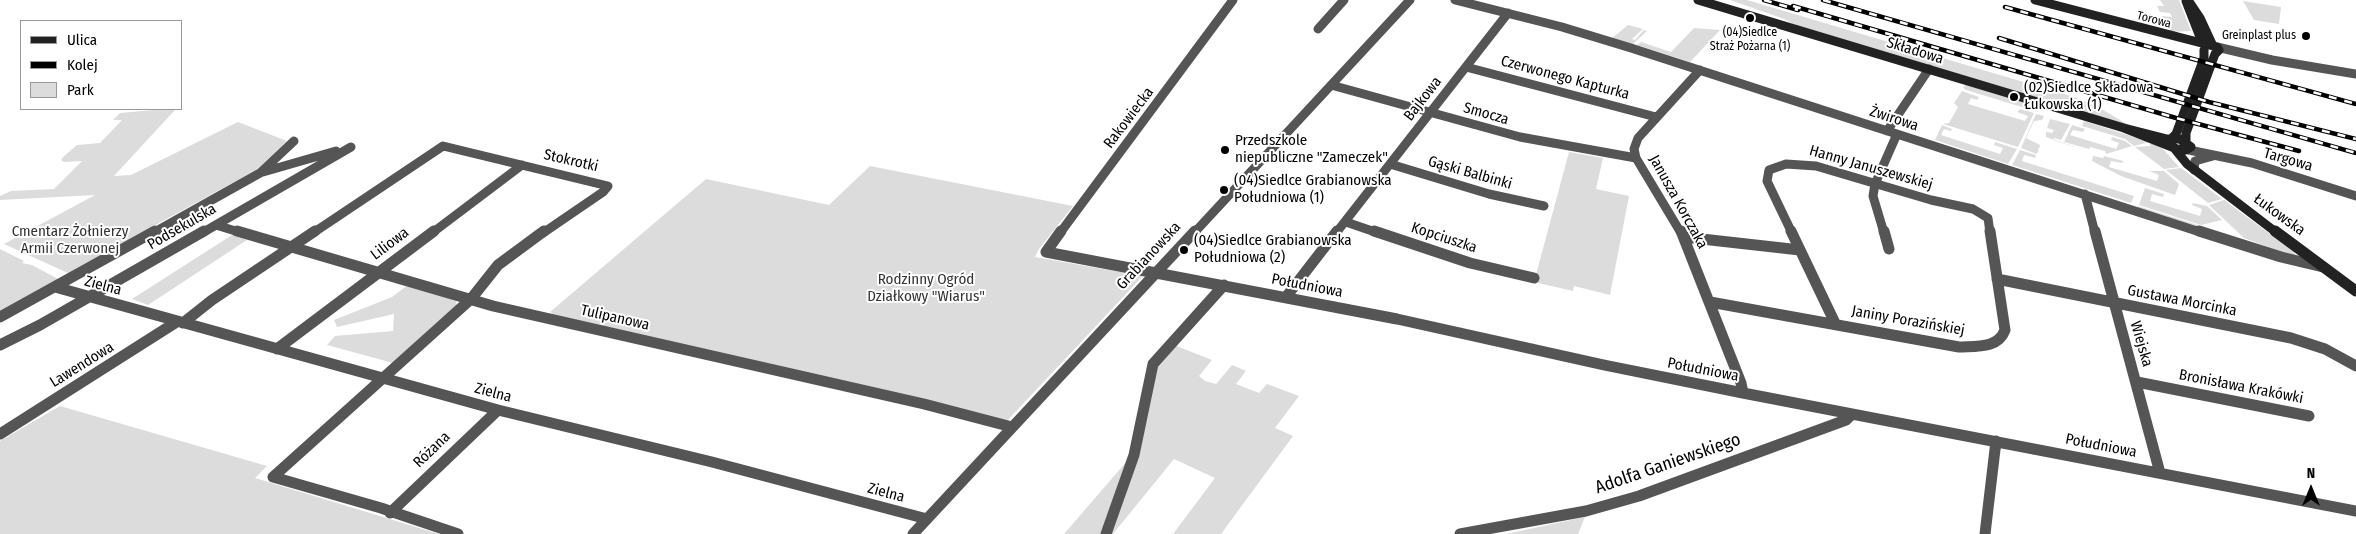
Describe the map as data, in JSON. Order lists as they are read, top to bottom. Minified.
{"streets":{"main road":["Torowa","Składowa","Łukowska"],"street":["Czerwonego Kapturka","Bajkowa","Smocza","Rakowiecka","Żwirowa","Targowa","Stokrotki","Hanny Januszewskiej","Gąski Balbinki","Janusza Korczaka","Podsekulska","Kopciuszka","Liliowa","Grabianowska","Zielna","Południowa","Gustawa Morcinka","Tulipanowa","Janiny Porazińskiej","Wiejska","Lawendowa","Bronisława Krakówki","Różana","Adolfa Ganiewskiego"]},"crossings":[["Składowa","Targowa"],["Składowa","Łukowska"],["Czerwonego Kapturka","Bajkowa"],["Czerwonego Kapturka","Janusza Korczaka"],["Bajkowa","Smocza"],["Bajkowa","Żwirowa"],["Bajkowa","Gąski Balbinki"],["Bajkowa","Kopciuszka"],["Bajkowa","Południowa"],["Smocza","Janusza Korczaka"],["Smocza","Grabianowska"],["Rakowiecka","Południowa"],["Żwirowa","Janusza Korczaka"],["Żwirowa","Łukowska"],["Żwirowa","Wiejska"],["Stokrotki","Liliowa"],["Stokrotki","Zielna"],["Stokrotki","Tulipanowa"],["Stokrotki","Lawendowa"],["Stokrotki","Różana"],["Hanny Januszewskiej","Janiny Porazińskiej"],["Janusza Korczaka","Południowa"],["Janusza Korczaka","Janiny Porazińskiej"],["Podsekulska","Zielna"],["Podsekulska","Tulipanowa"],["Liliowa","Zielna"],["Liliowa","Tulipanowa"],["Grabianowska","Zielna"],["Grabianowska","Południowa"],["Grabianowska","Tulipanowa"],["Zielna","Lawendowa"],["Zielna","Różana"],["Południowa","Wiejska"],["Południowa","Adolfa Ganiewskiego"],["Gustawa Morcinka","Janiny Porazińskiej"],["Gustawa Morcinka","Wiejska"],["Tulipanowa","Lawendowa"],["Wiejska","Bronisława Krakówki"]],"parks":["Cmentarz Żołnierzy Armii Czerwonej","Rodzinny Ogród Działkowy \"Wiarus\""],"places":["(04)Siedlce Straż Pożarna (1)","Greinplast plus","(02)Siedlce Składowa Łukowska (1)","Przedszkole niepubliczne \"Zameczek\"","(04)Siedlce Grabianowska Południowa (1)","(04)Siedlce Grabianowska Południowa (2)"],"legend":["Ulica","Kolej","Park"],"north":"top"}
